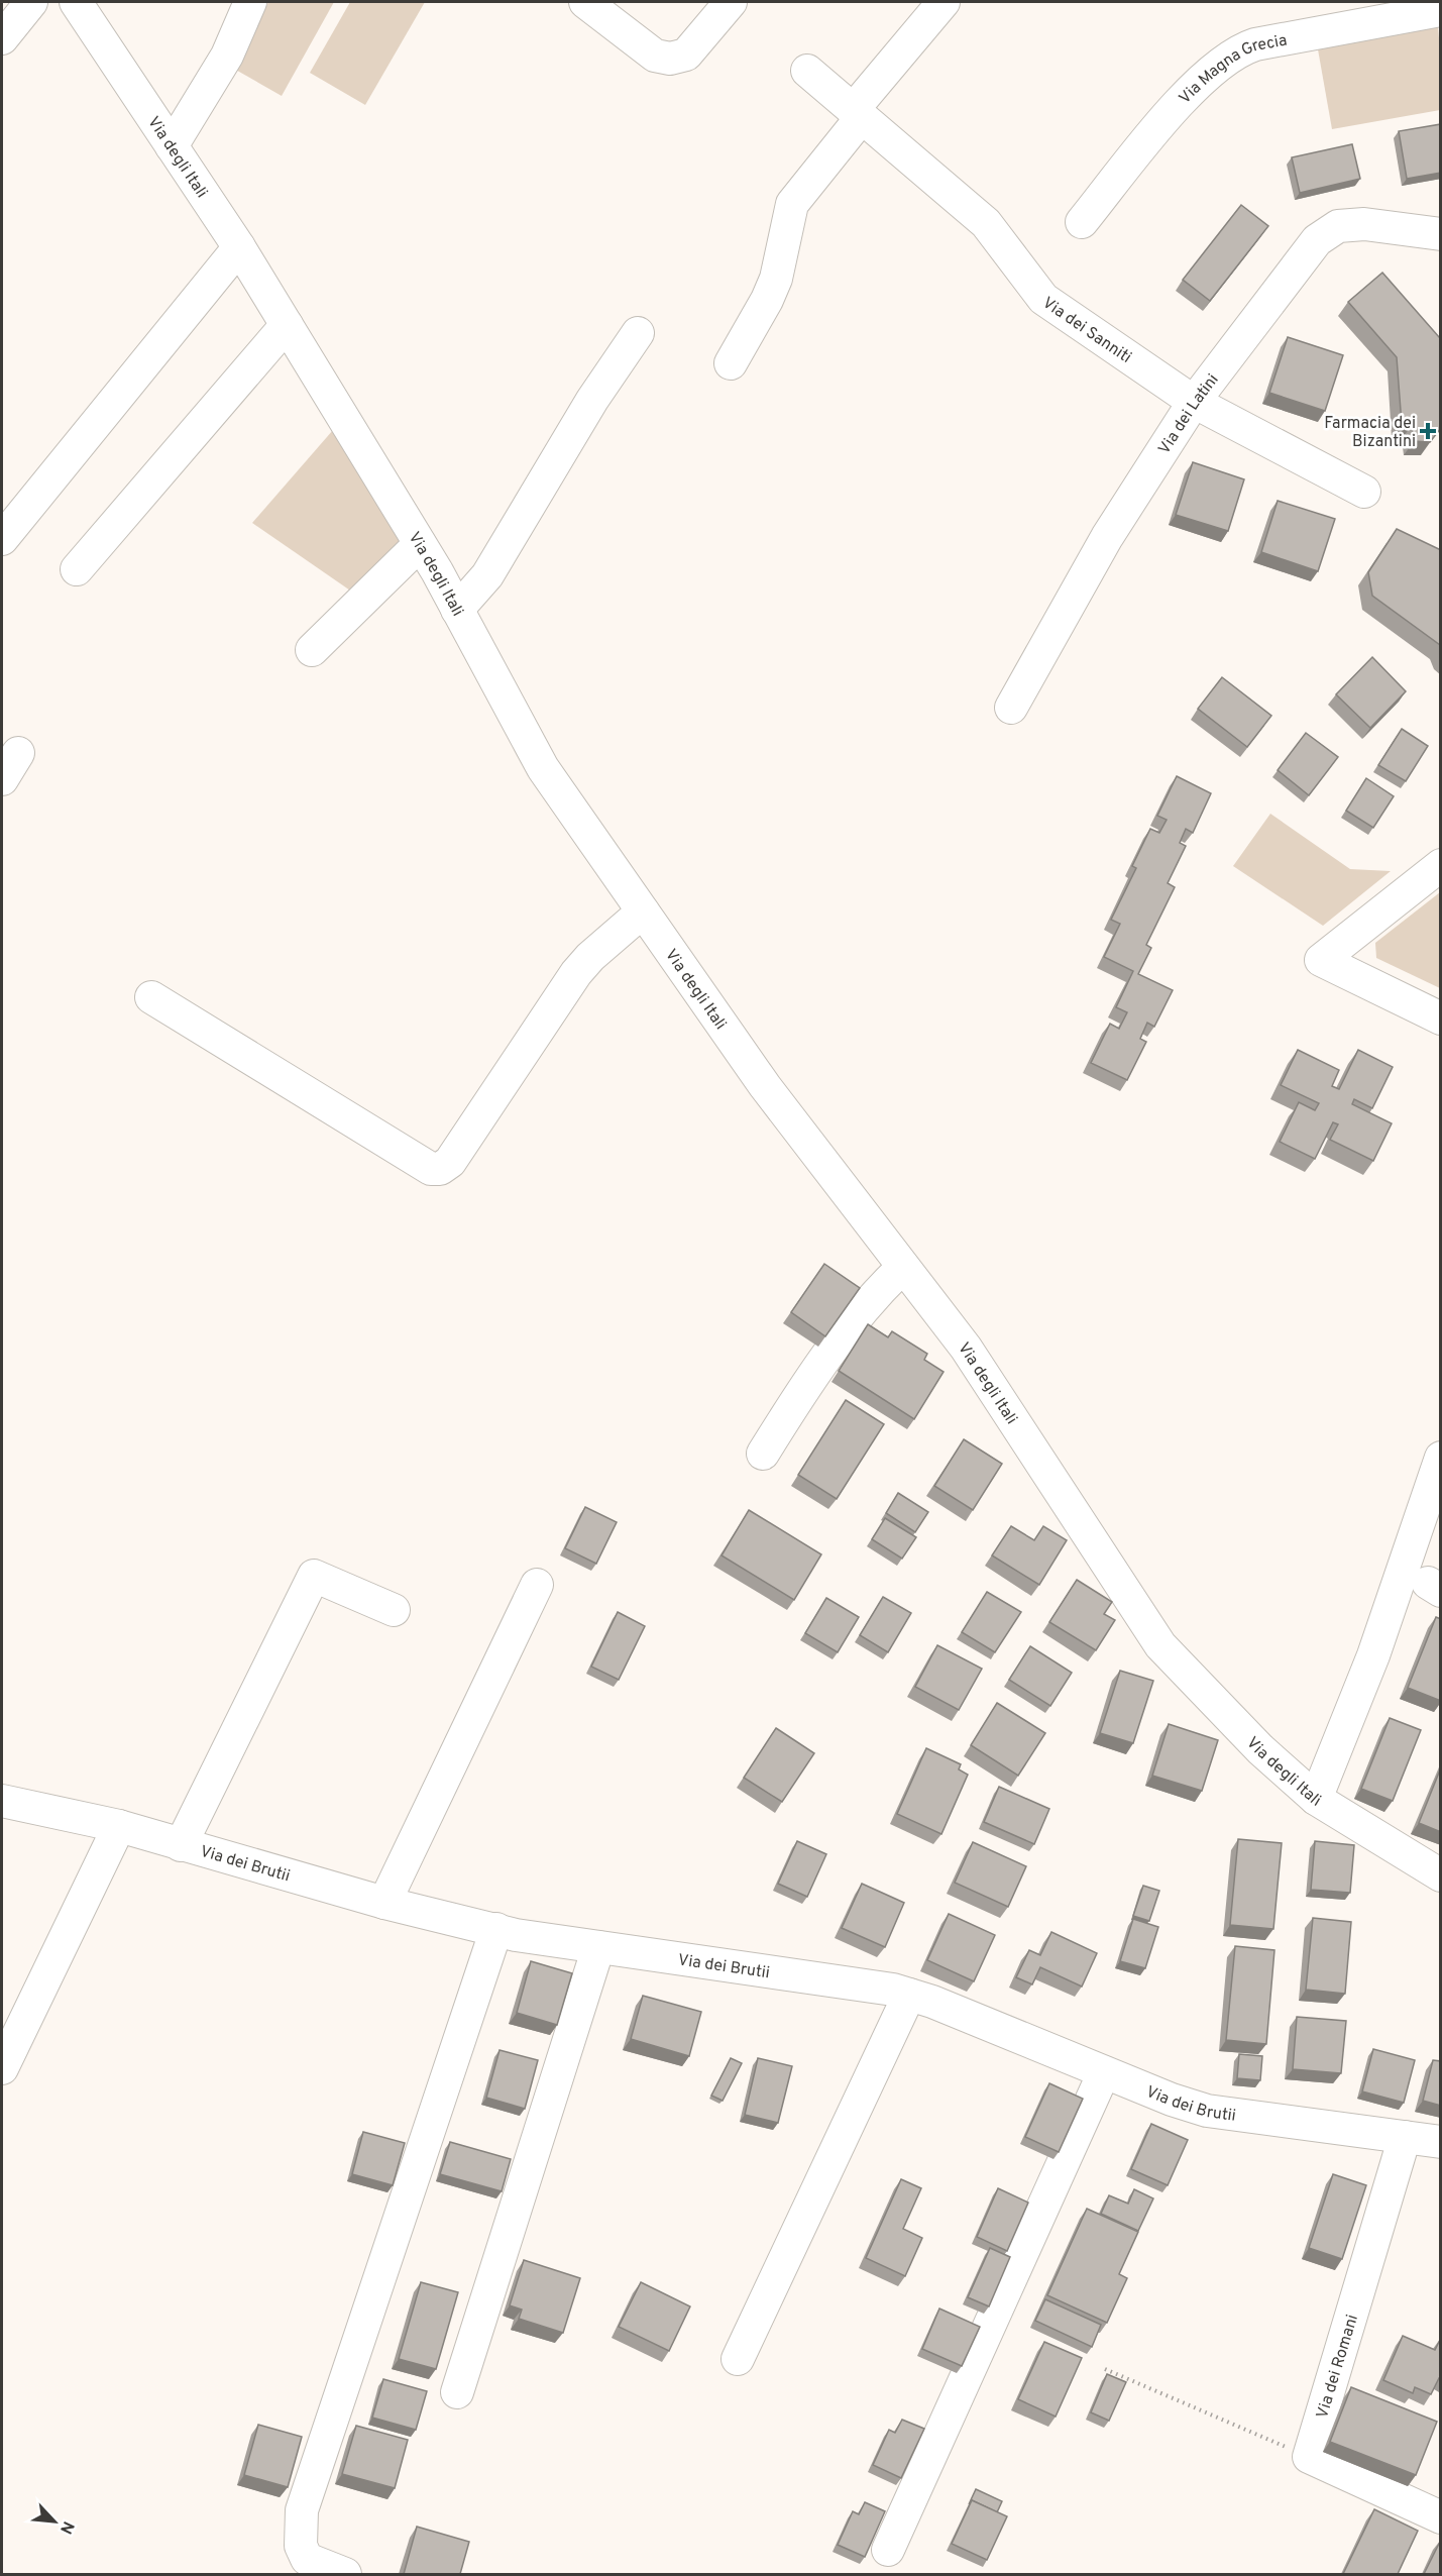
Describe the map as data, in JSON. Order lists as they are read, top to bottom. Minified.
{"streets":{"street":["Via Magna Grecia","Via degli Itali","Via dei Sanniti","Via dei Latini","Via dei Brutii","Via dei Romani"]},"crossings":[["Via dei Sanniti","Via dei Latini"],["Via dei Brutii","Via dei Romani"]],"places":{"health":["Farmacia dei Bizantini"]},"north":"bottom right"}
